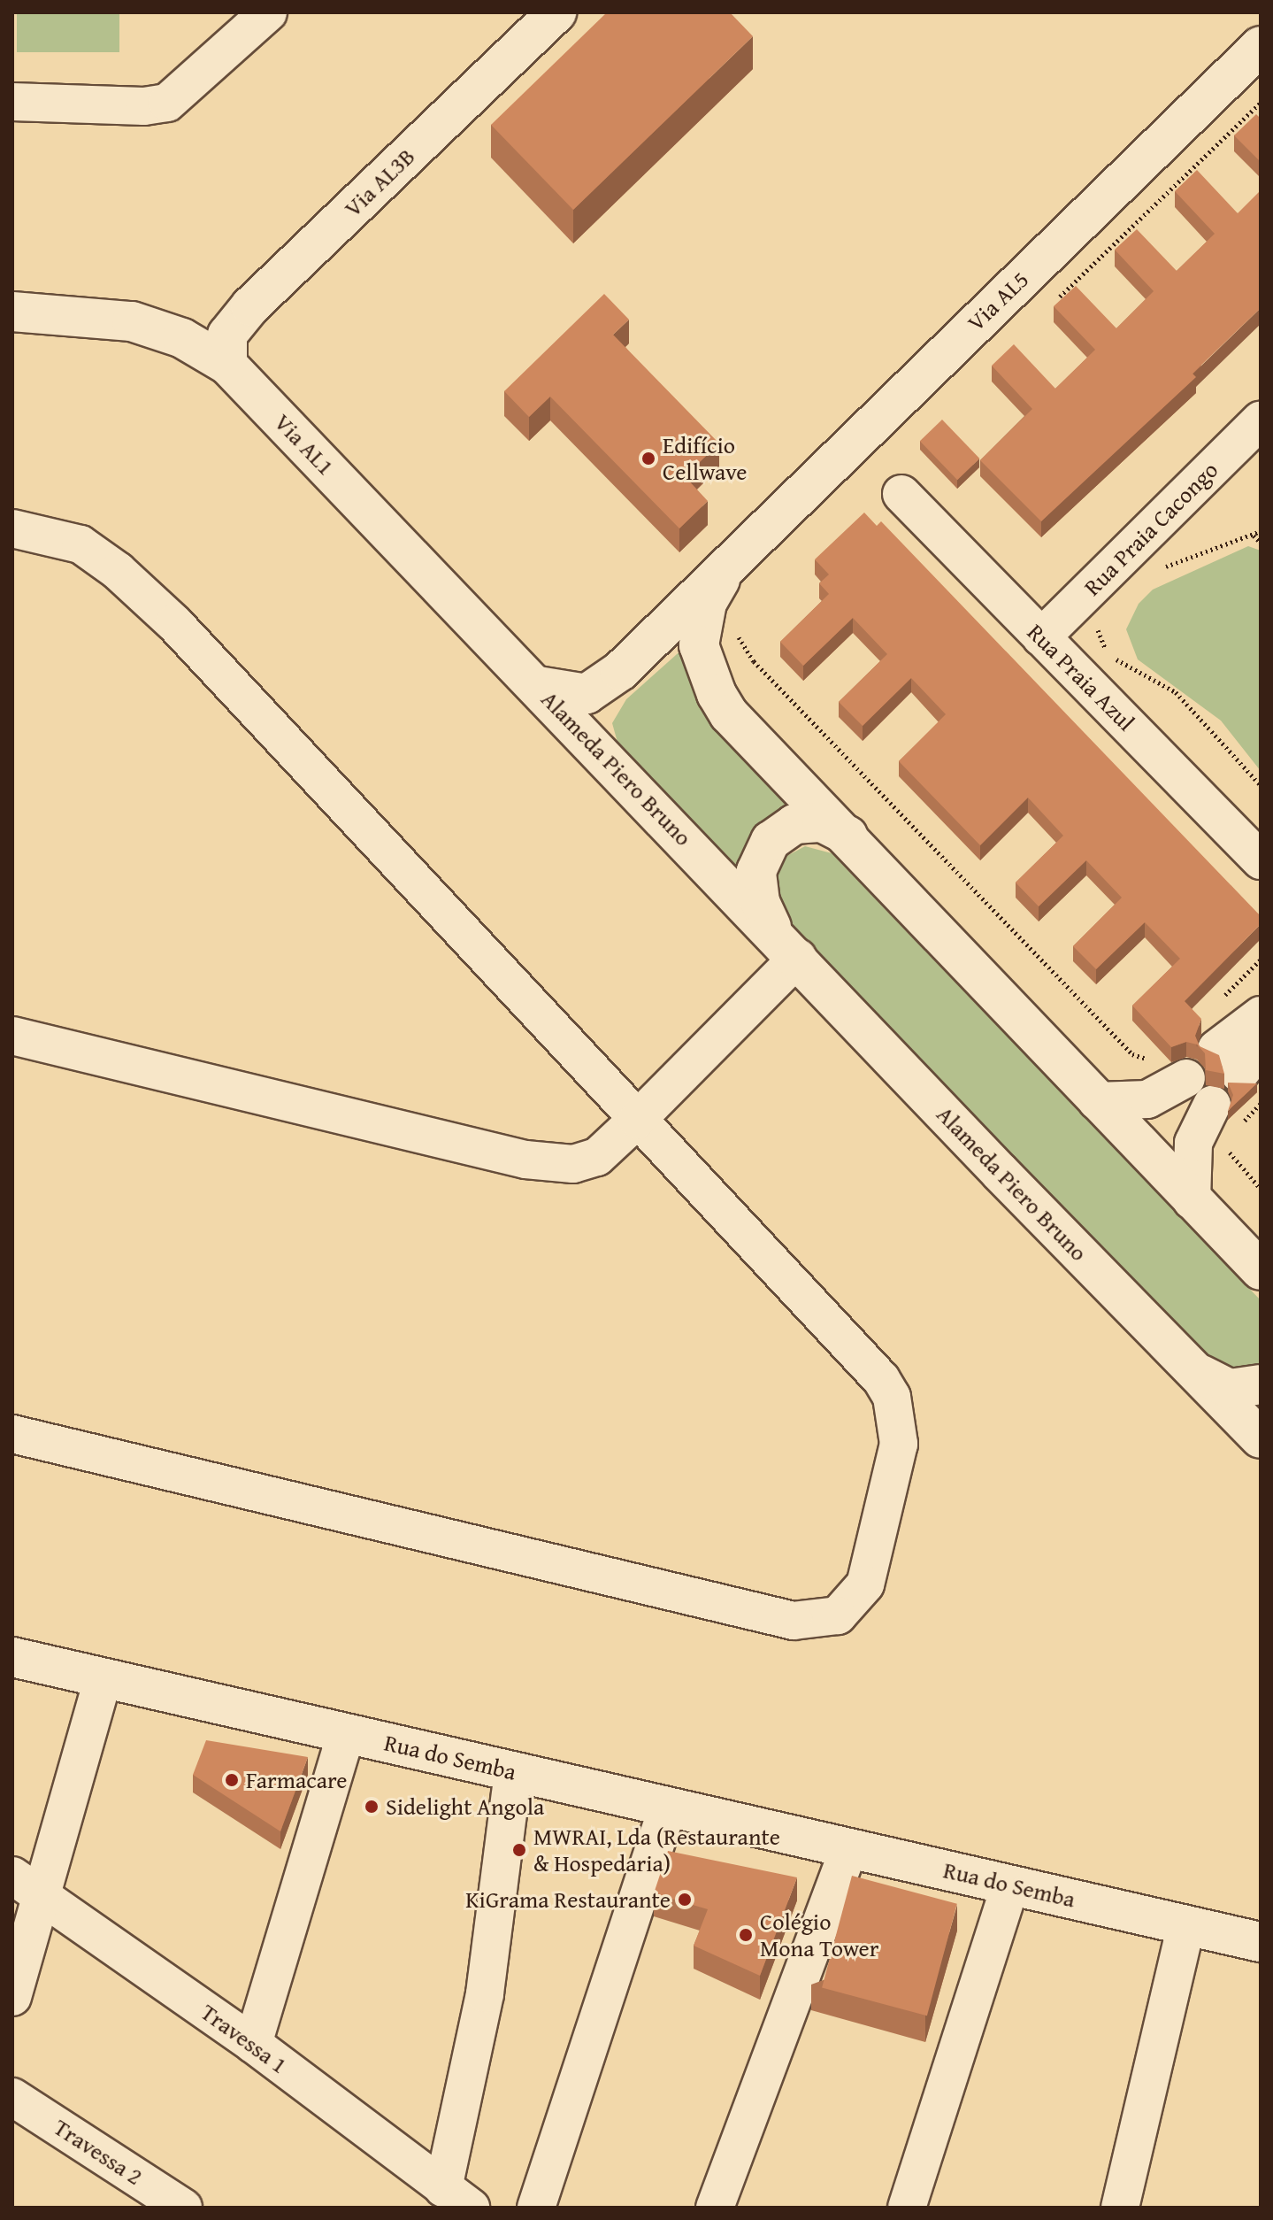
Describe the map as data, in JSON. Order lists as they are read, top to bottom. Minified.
{"streets":{"street":["Via AL3B","Via AL5","Via AL1","Rua Praia Cacongo","Rua Praia Azul","Alameda Piero Bruno","Rua do Semba","Travessa 1","Travessa 2"]},"crossings":[["Via AL3B","Via AL1"],["Via AL5","Alameda Piero Bruno"],["Via AL1","Alameda Piero Bruno"],["Rua Praia Cacongo","Rua Praia Azul"]],"places":["Edifício Cellwave","Farmacare","Sidelight Angola","MWRAI, Lda (Restaurante & Hospedaria)","KiGrama Restaurante","Colégio Mona Tower"]}
